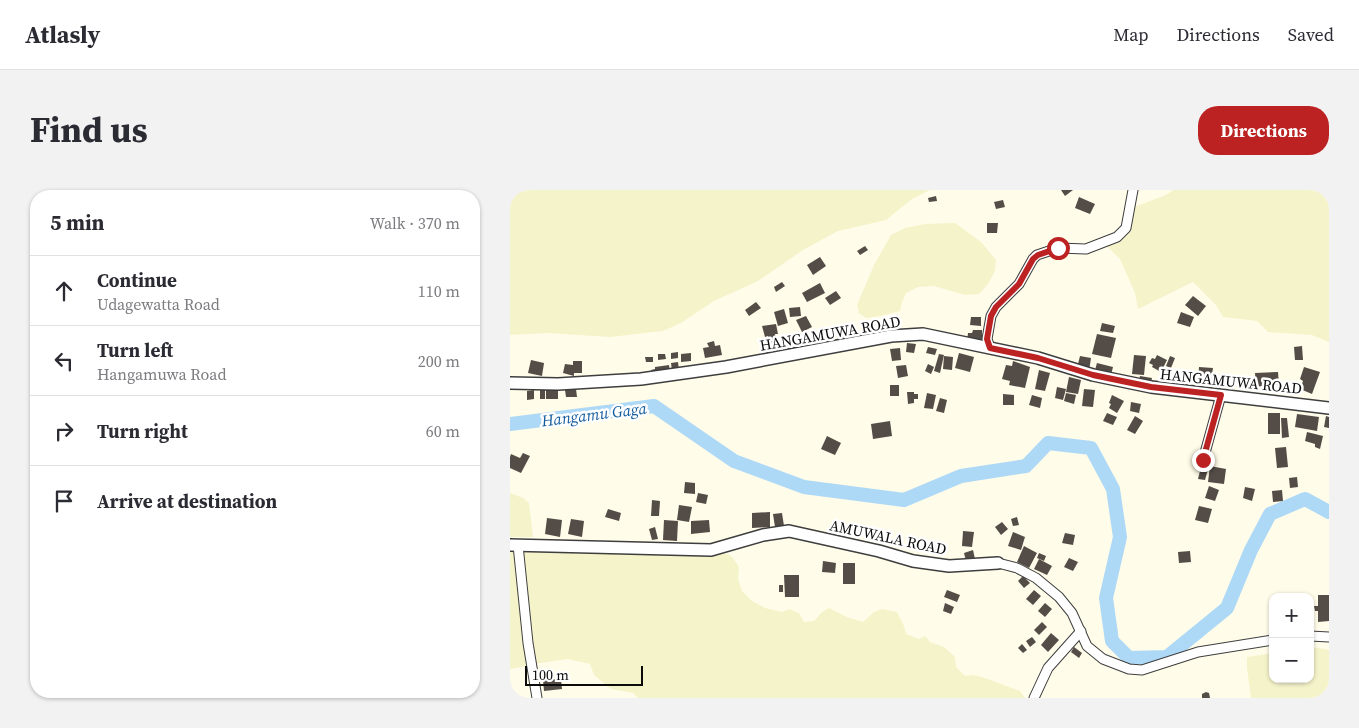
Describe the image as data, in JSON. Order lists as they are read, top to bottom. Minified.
{"streets":{"street":["HANGAMUWA ROAD","AMUWALA ROAD"]},"water":["Hangamu Gaga"],"scale_bar":"100 m","page":{"header":"Atlasly","nav":["Map","Directions","Saved"],"title":"Find us","buttons":"Directions","heading":["5 min","Walk · 370 m"],"list":[["Continue","Udagewatta Road","110 m"],["Turn left","Hangamuwa Road","200 m"],["Turn right","60 m"],"Arrive at destination"],"map_buttons":["+","−"],"scale":"100 m"}}
